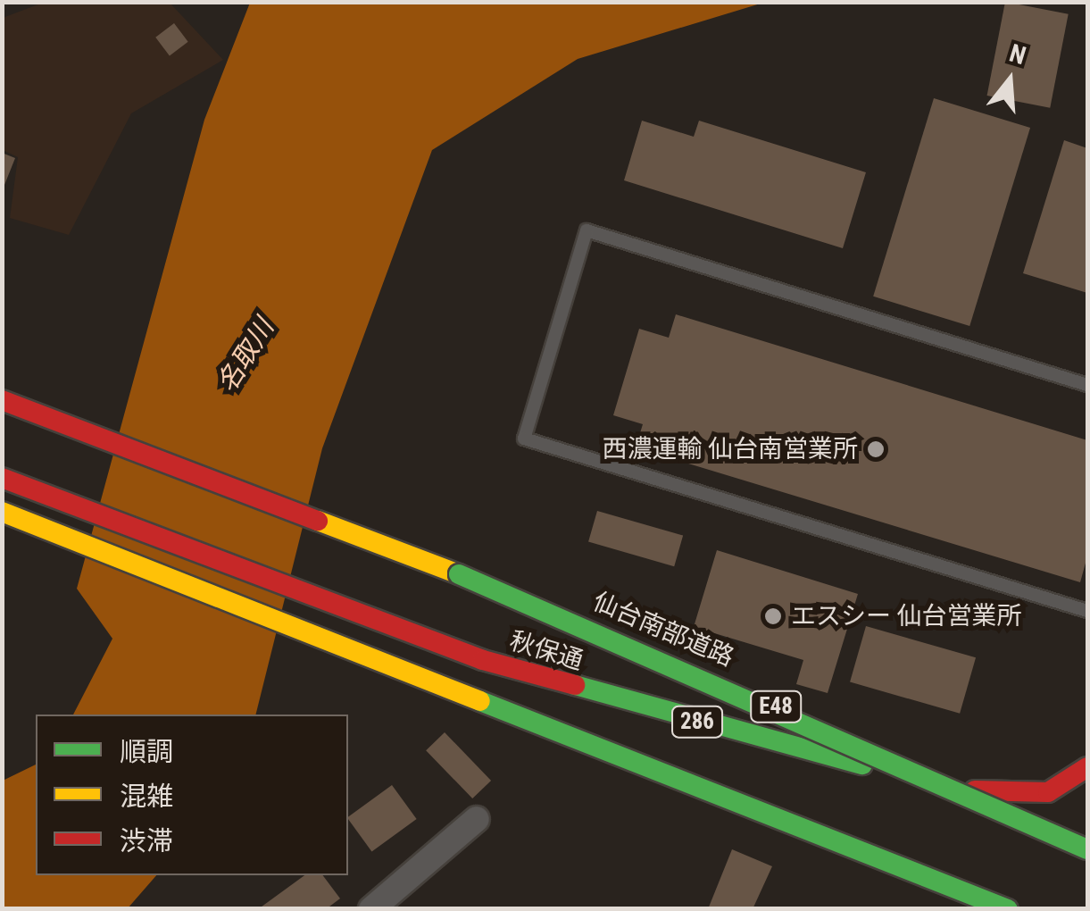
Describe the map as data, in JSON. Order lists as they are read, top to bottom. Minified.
{"streets":{"main road":["仙台南部道路","秋保通","E48","286"]},"water":["名取川"],"places":["西濃運輸 仙台南営業所","エスシー 仙台営業所"],"legend":["順調","混雑","渋滞"],"north":"top"}
